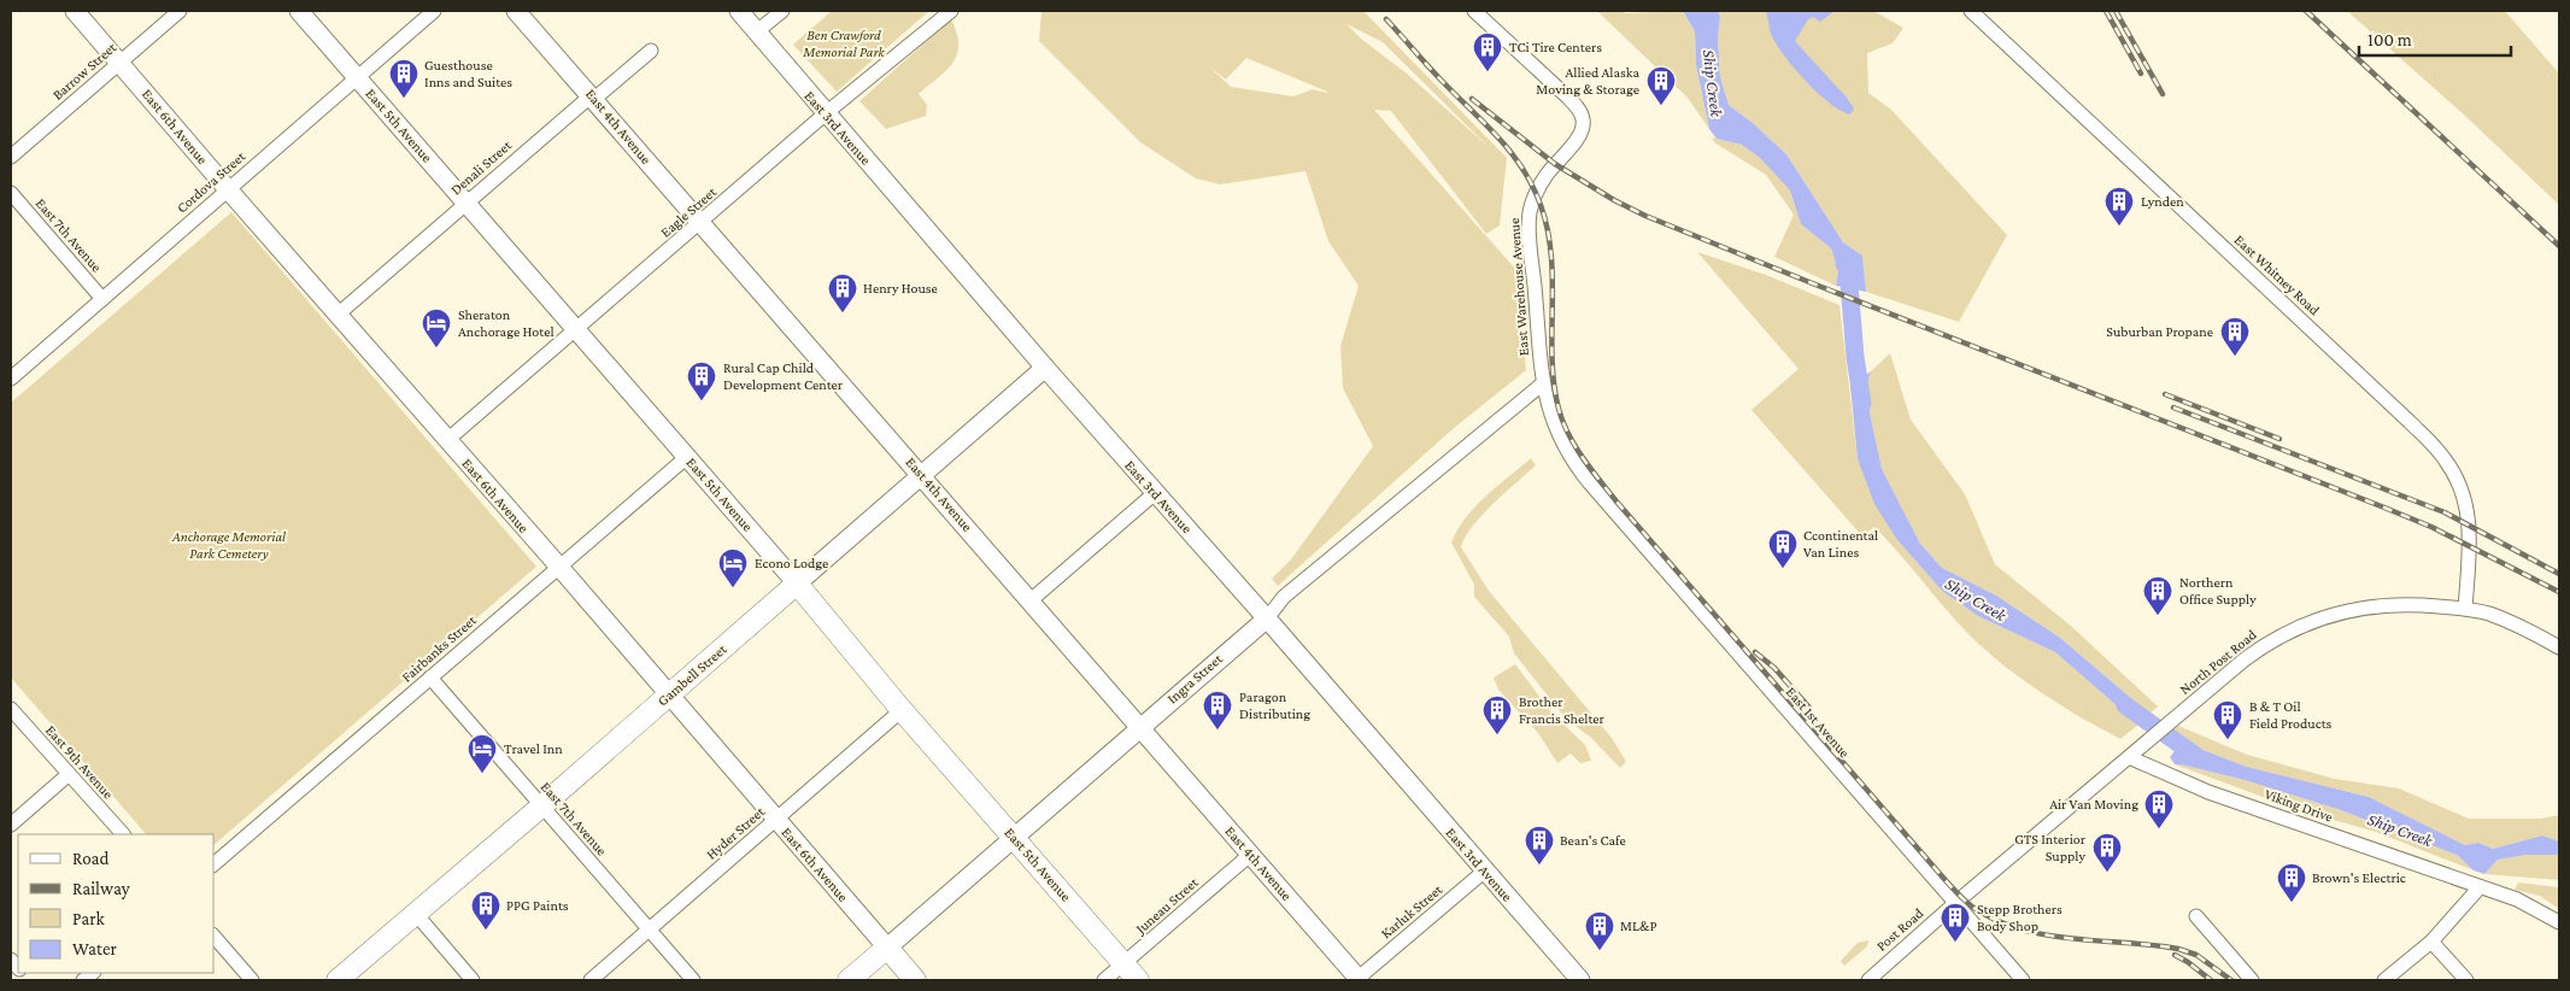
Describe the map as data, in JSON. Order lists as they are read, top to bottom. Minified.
{"streets":{"highway":["East 5th Avenue","East 6th Avenue","Gambell Street","Ingra Street"],"main road":["East 4th Avenue","East 3rd Avenue"],"street":["Barrow Street","Denali Street","Cordova Street","Eagle Street","East 7th Avenue","East Whitney Road","East Warehouse Avenue","Fairbanks Street","North Post Road","East 1st Avenue","East 9th Avenue","Viking Drive","Hyder Street","Juneau Street","Karluk Street","Post Road"]},"crossings":[["Barrow Street","East 6th Avenue"],["East 5th Avenue","Denali Street"],["East 5th Avenue","Cordova Street"],["East 5th Avenue","Eagle Street"],["East 5th Avenue","Fairbanks Street"],["East 5th Avenue","Gambell Street"],["East 5th Avenue","Ingra Street"],["East 5th Avenue","Hyder Street"],["East 5th Avenue","Juneau Street"],["East 6th Avenue","Denali Street"],["East 6th Avenue","Cordova Street"],["East 6th Avenue","Eagle Street"],["East 6th Avenue","Fairbanks Street"],["East 6th Avenue","Gambell Street"],["East 6th Avenue","Ingra Street"],["East 6th Avenue","Hyder Street"],["East 4th Avenue","Denali Street"],["East 4th Avenue","Eagle Street"],["East 4th Avenue","Gambell Street"],["East 4th Avenue","Ingra Street"],["East 4th Avenue","Juneau Street"],["East 4th Avenue","Karluk Street"],["East 3rd Avenue","Eagle Street"],["East 3rd Avenue","Gambell Street"],["East 3rd Avenue","Ingra Street"],["East 3rd Avenue","Karluk Street"],["Cordova Street","East 7th Avenue"],["East 7th Avenue","Fairbanks Street"],["East 7th Avenue","Gambell Street"],["East 7th Avenue","Hyder Street"],["East Whitney Road","North Post Road"],["East Warehouse Avenue","Ingra Street"],["East Warehouse Avenue","East 1st Avenue"],["North Post Road","East 1st Avenue"],["North Post Road","Viking Drive"],["North Post Road","Post Road"],["East 1st Avenue","Post Road"]],"water":["Ship Creek"],"parks":["Ben Crawford Memorial Park","Anchorage Memorial Park Cemetery"],"places":{"building":["TCi Tire Centers","Guesthouse Inns and Suites","Allied Alaska Moving & Storage","Lynden","Henry House","Suburban Propane","Rural Cap Child Development Center","Ccontinental Van Lines","Northern Office Supply","Paragon Distributing","Brother Francis Shelter","B & T Oil Field Products","Air Van Moving","Bean's Cafe","GTS Interior Supply","Brown's Electric","PPG Paints","Stepp Brothers Body Shop","ML&P"],"hotel":["Sheraton Anchorage Hotel","Econo Lodge","Travel Inn"]},"legend":["Road","Railway","Park","Water"],"scale_bar":"100 m"}
